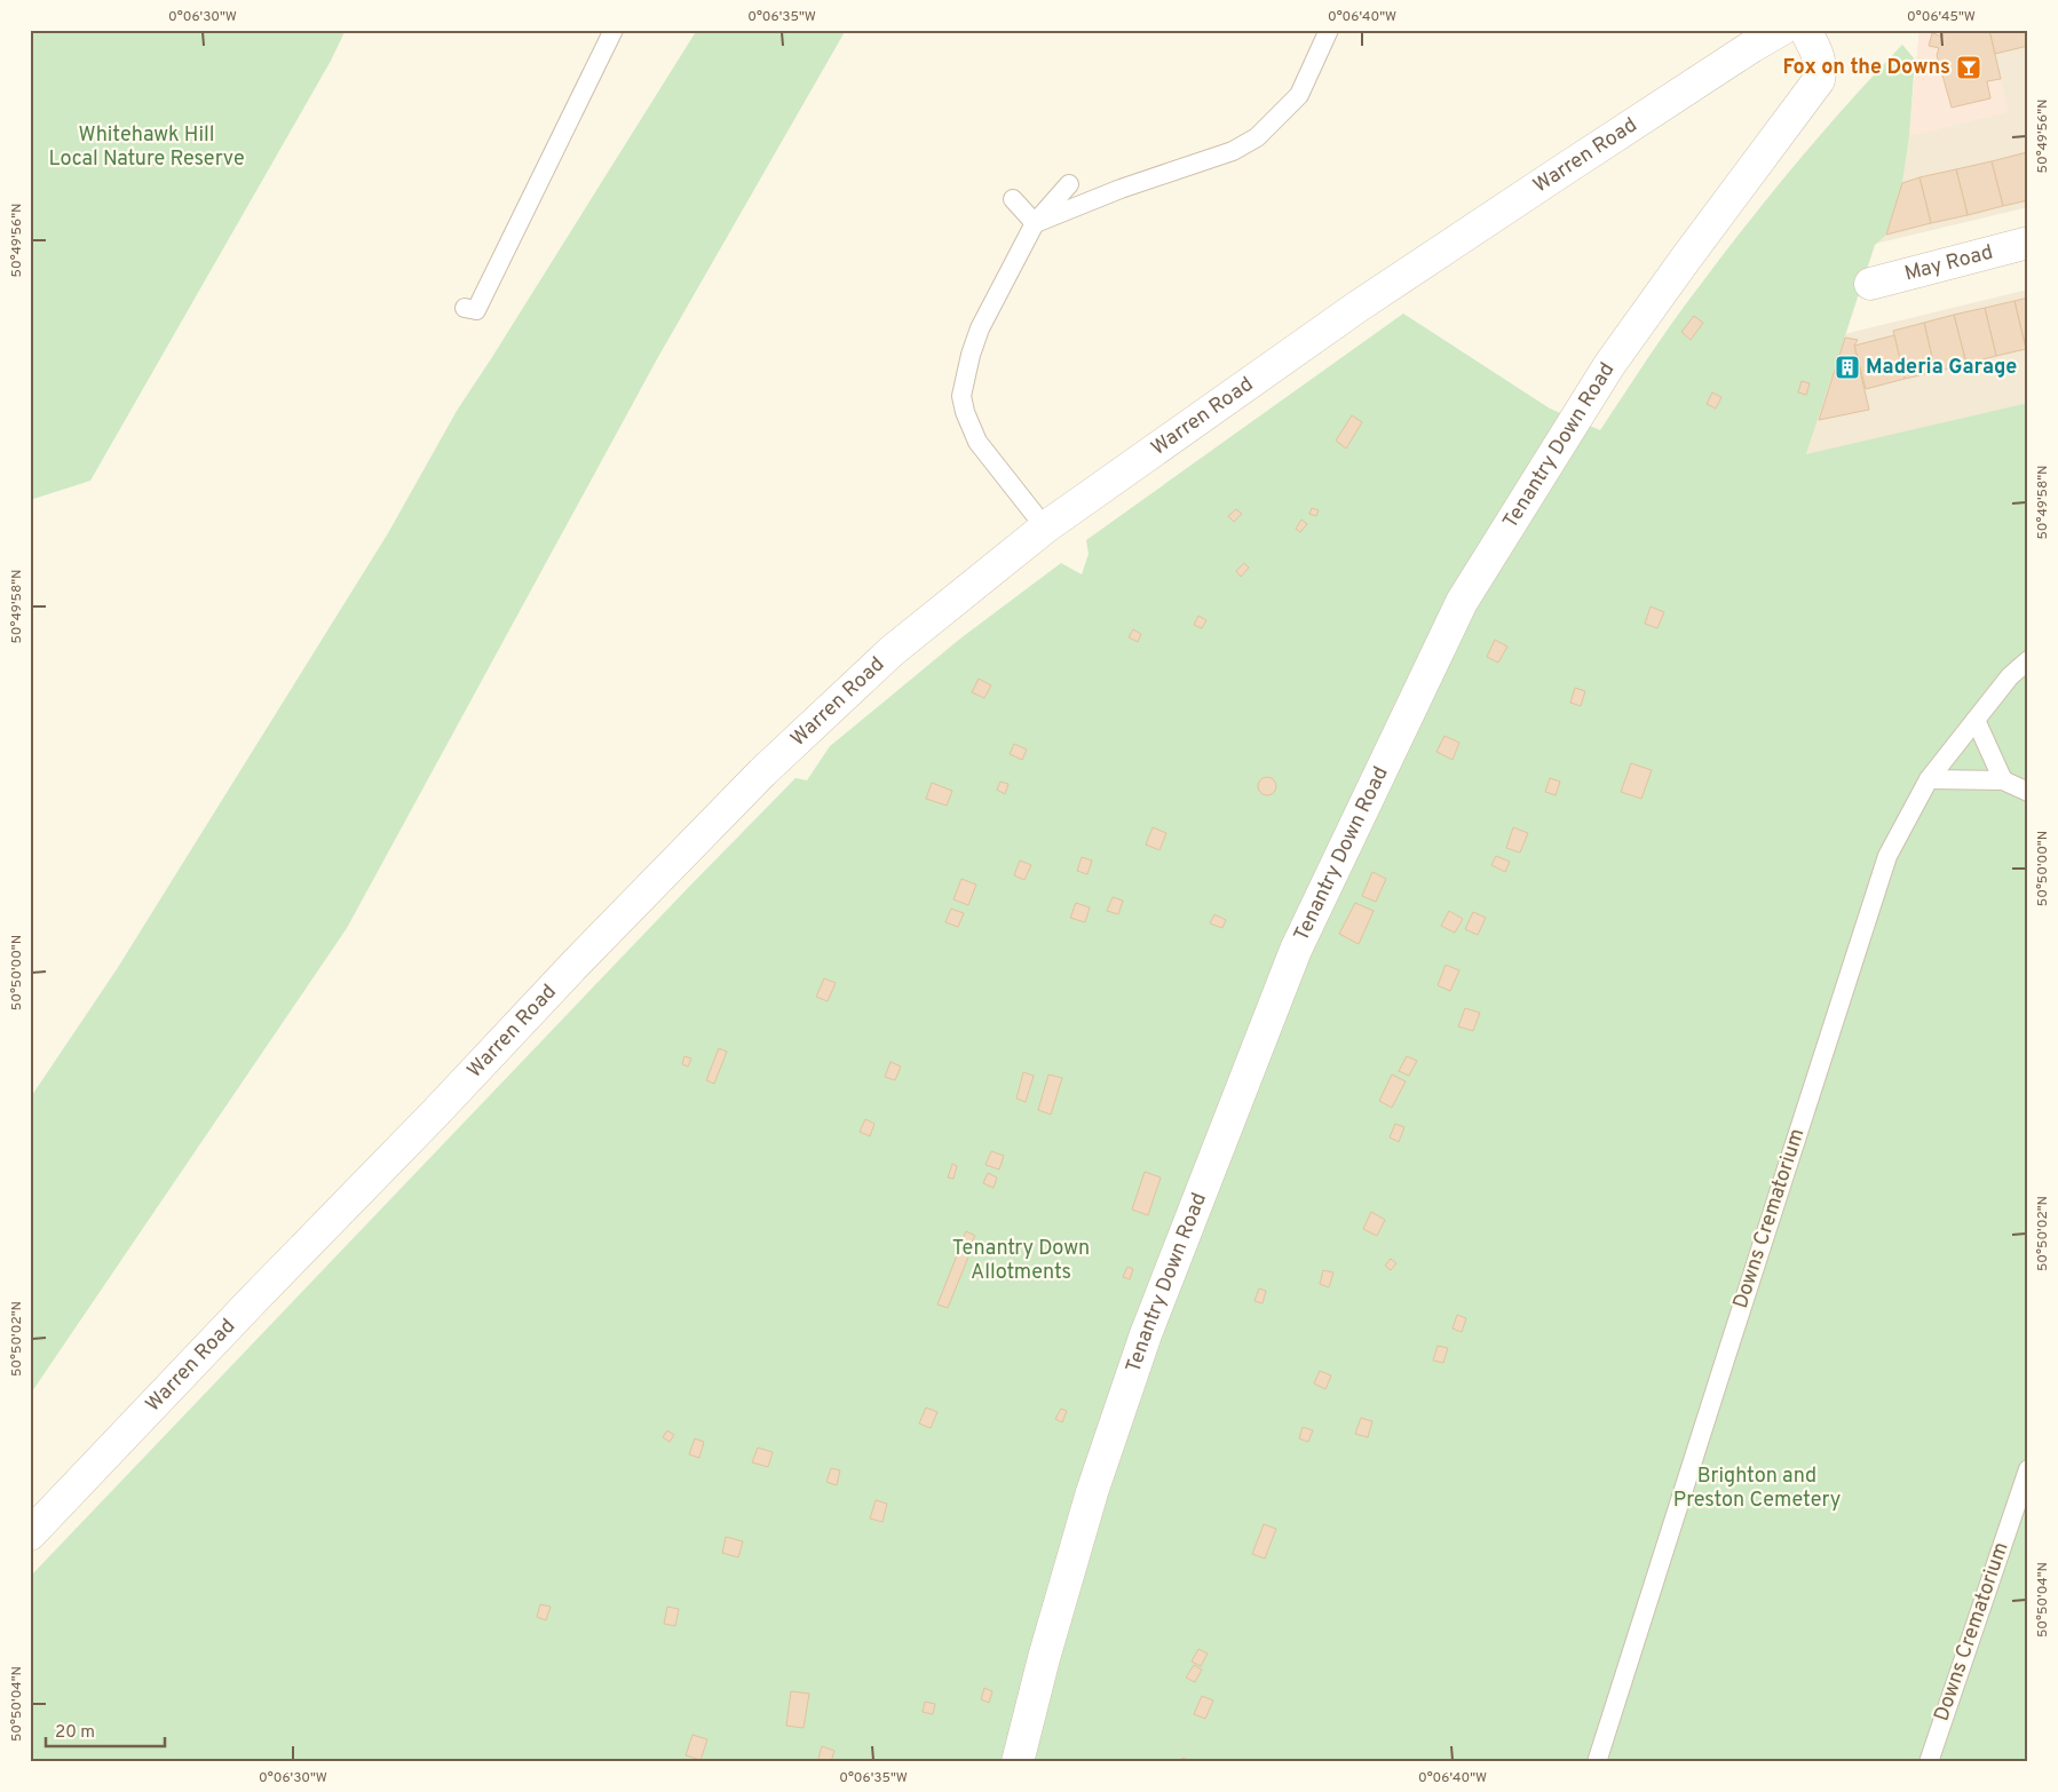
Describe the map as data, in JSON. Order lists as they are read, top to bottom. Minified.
{"streets":{"street":["Warren Road","May Road","Tenantry Down Road"],"lane":["Downs Crematorium"]},"parks":["Whitehawk Hill Local Nature Reserve","Tenantry Down Allotments","Brighton and Preston Cemetery"],"places":{"bar":["Fox on the Downs"],"building":["Maderia Garage"]},"scale_bar":"20 m","coordinates":["0°06'30\"W","0°06'35\"W","0°06'40\"W","0°06'45\"W","50°49'56\"N","50°49'58\"N","50°50'00\"N","50°50'02\"N","50°50'04\"N"]}
